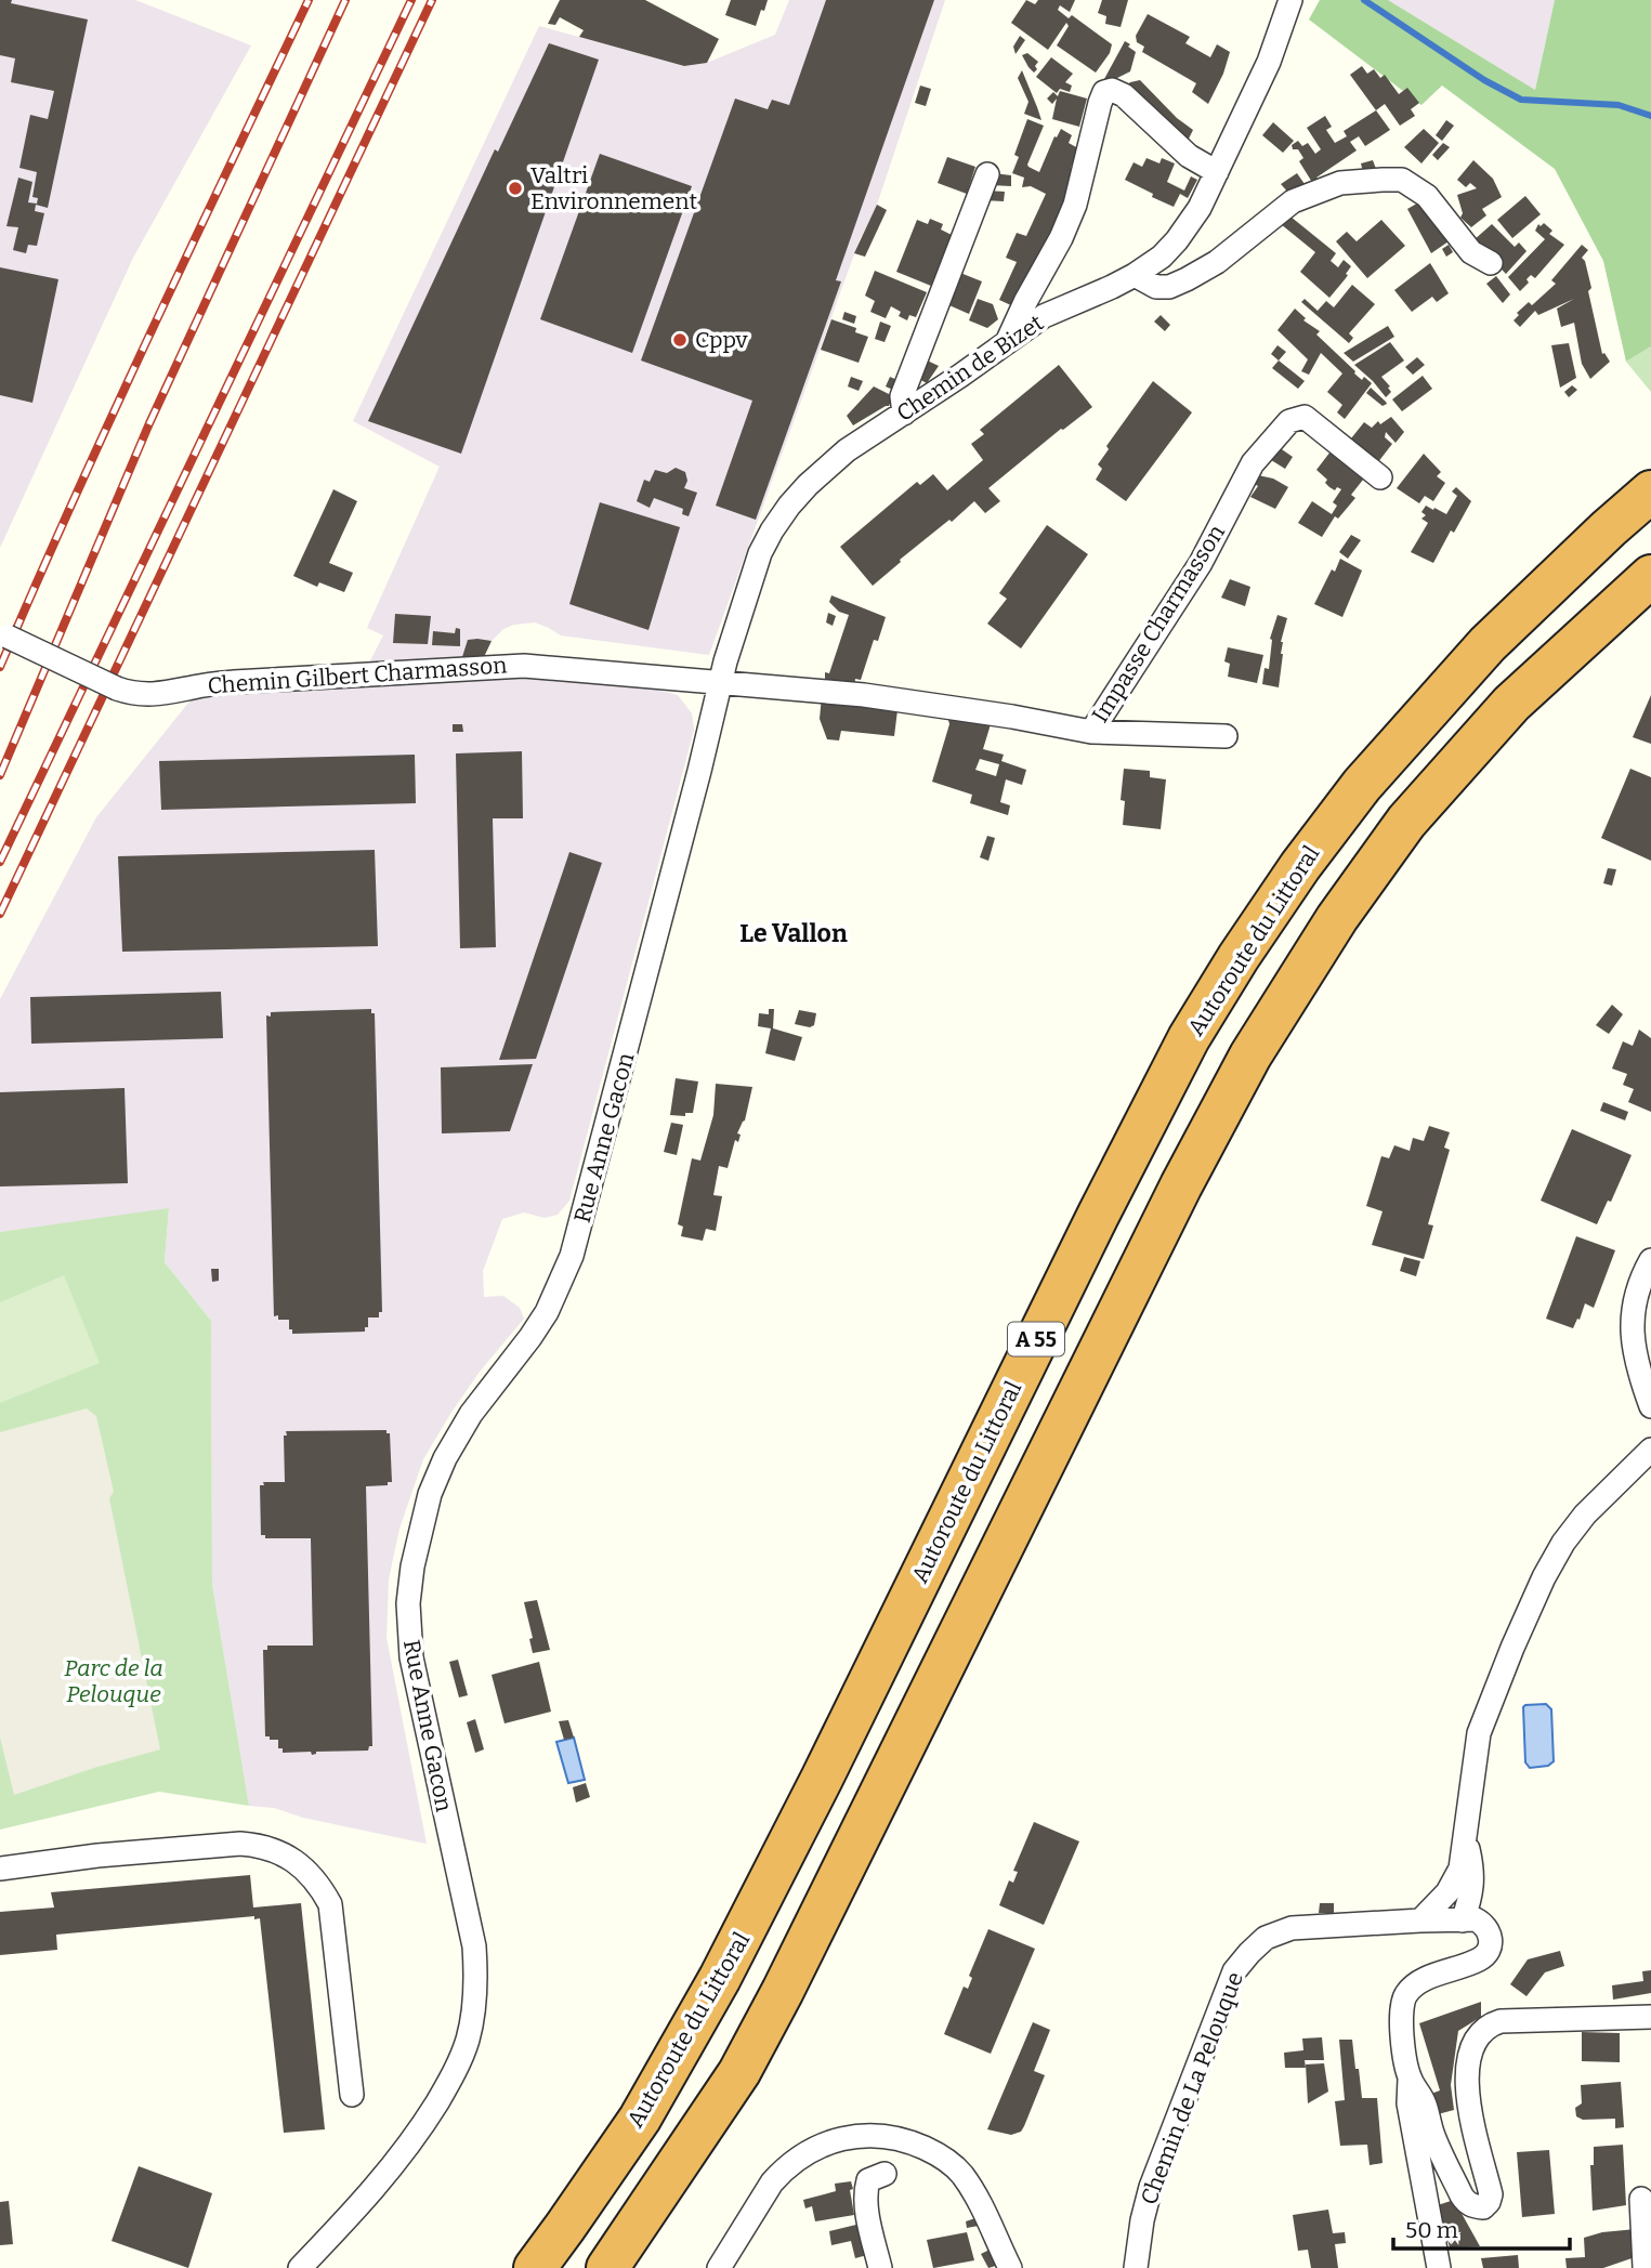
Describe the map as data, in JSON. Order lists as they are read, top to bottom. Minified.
{"streets":{"highway":["Autoroute du Littoral","A 55"],"street":["Chemin de Bizet","Impasse Charmasson","Chemin Gilbert Charmasson","Rue Anne Gacon","Chemin de La Pelouque"]},"crossings":[["Chemin de Bizet","Chemin Gilbert Charmasson"],["Chemin de Bizet","Rue Anne Gacon"],["Impasse Charmasson","Chemin Gilbert Charmasson"],["Chemin Gilbert Charmasson","Rue Anne Gacon"]],"districts":["Le Vallon"],"parks":["Parc de la Pelouque"],"places":["Valtri Environnement","Cppv"],"scale_bar":"50 m"}
